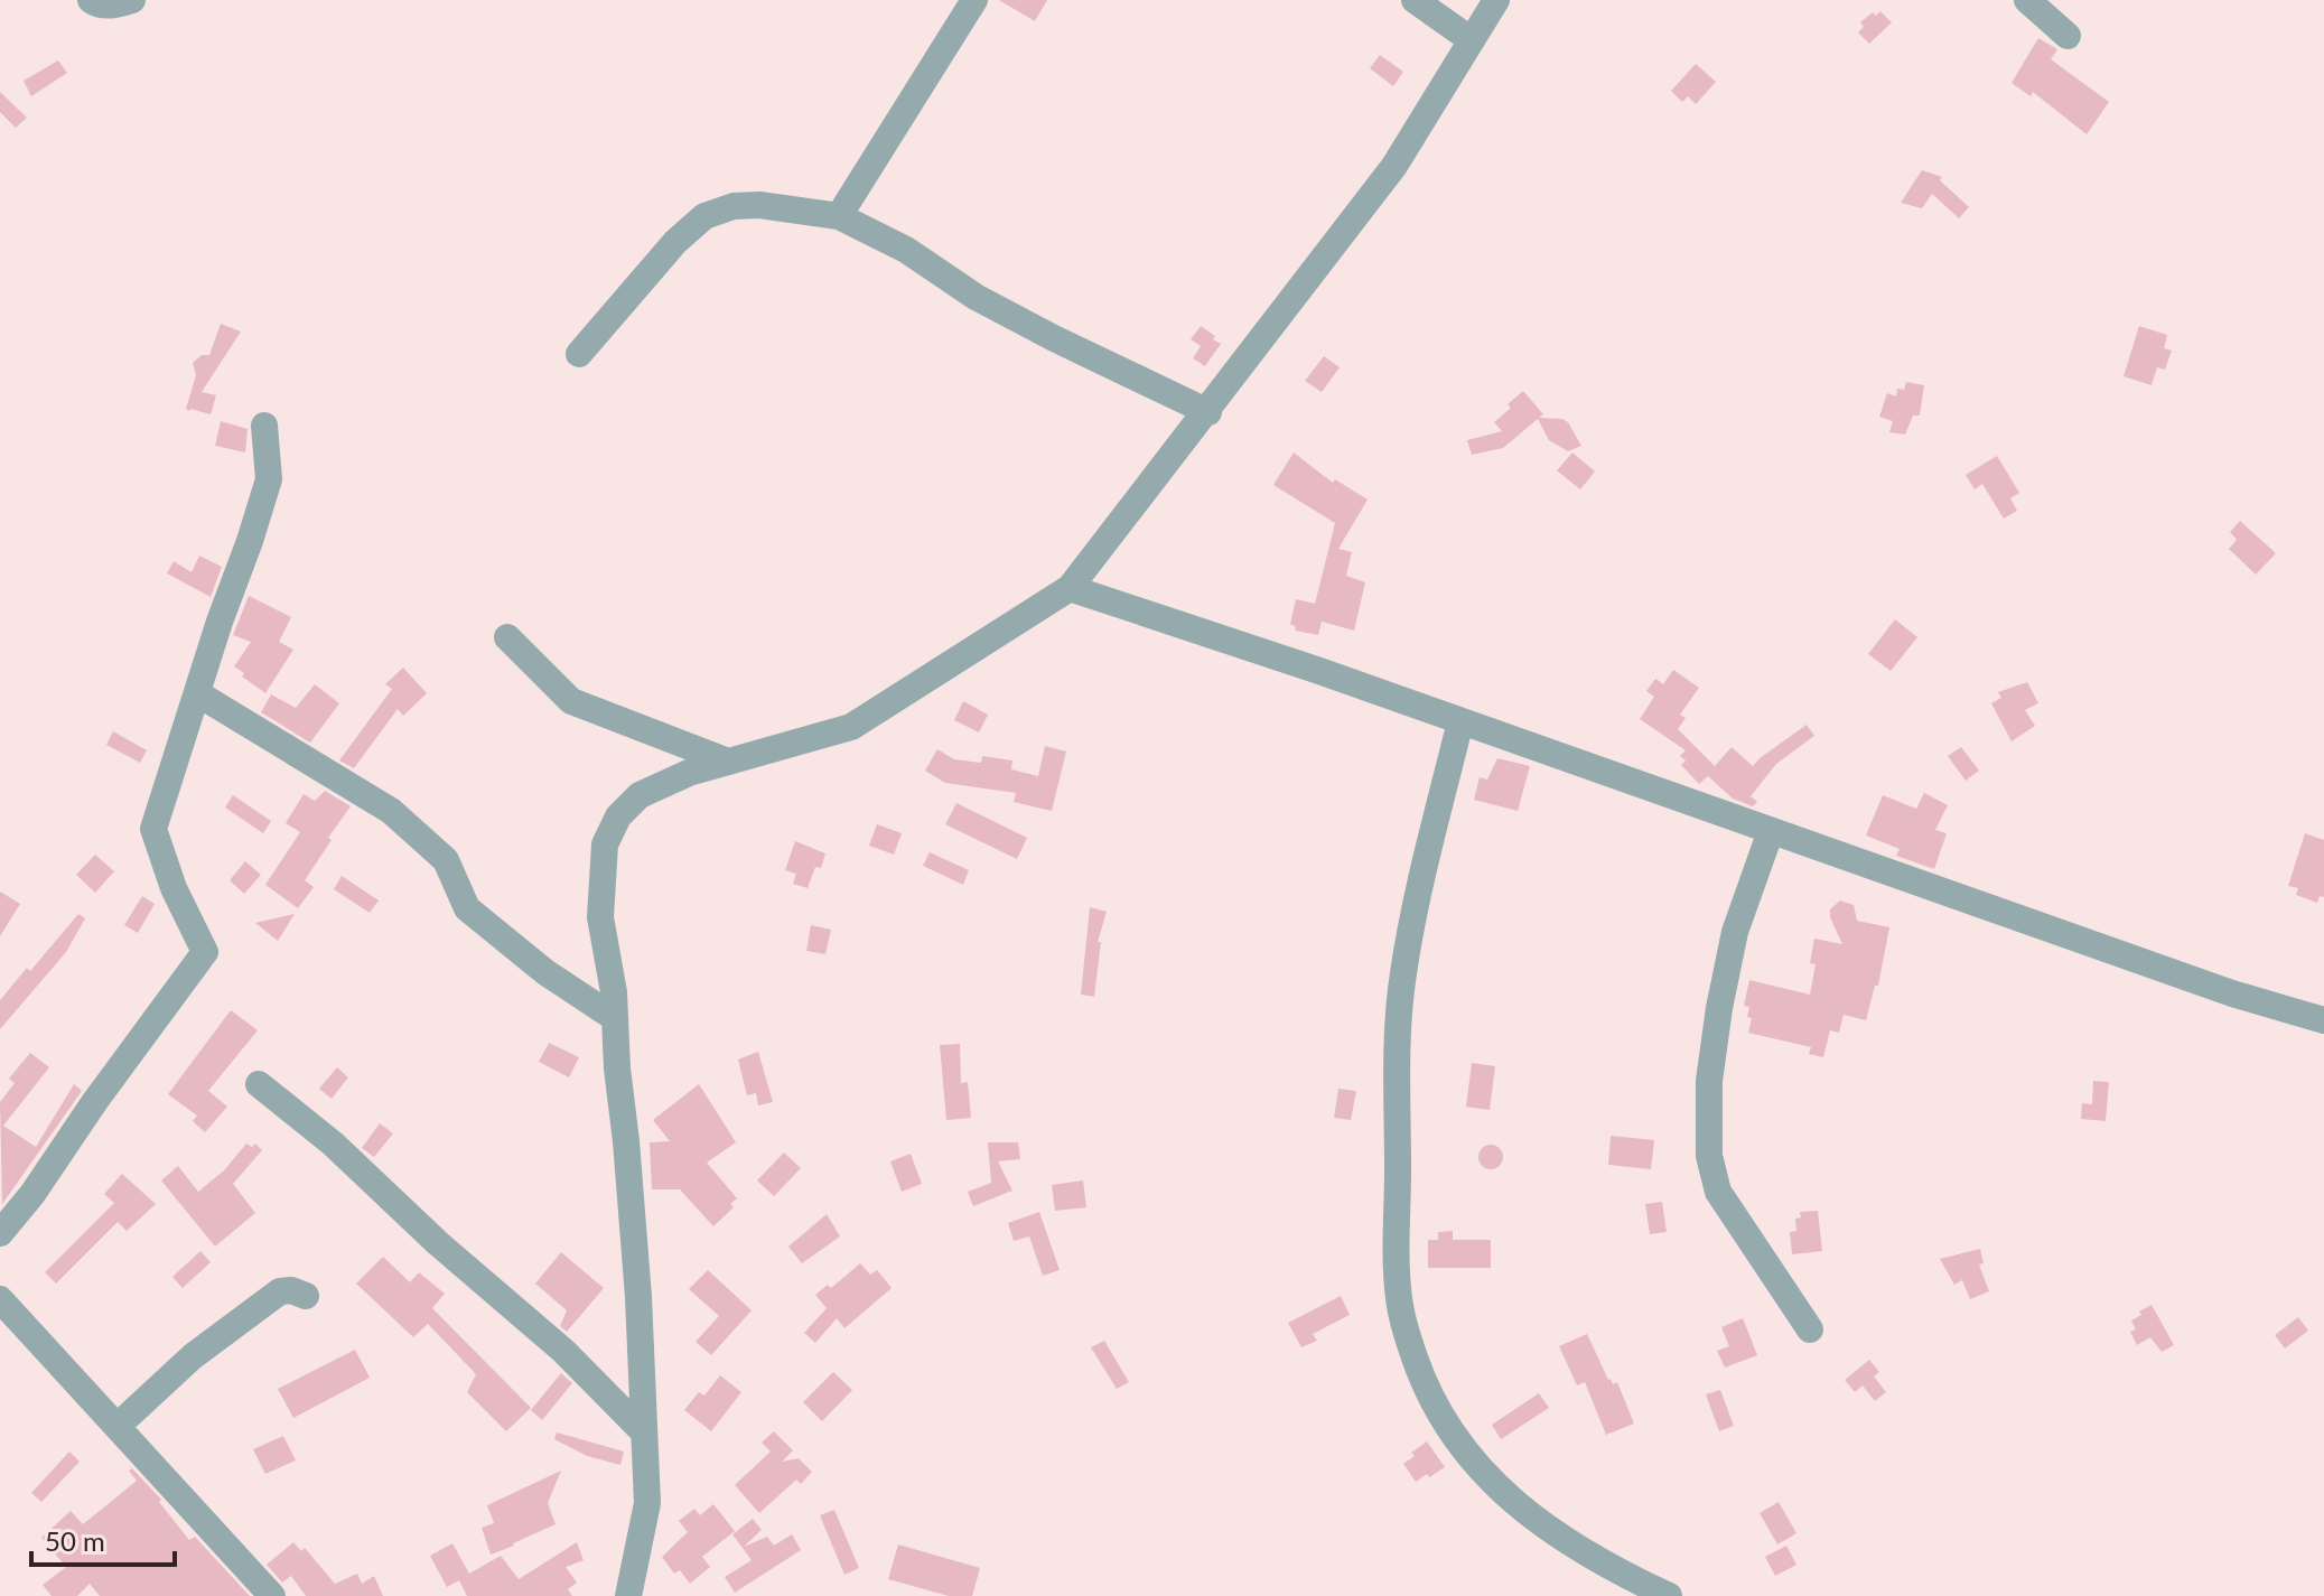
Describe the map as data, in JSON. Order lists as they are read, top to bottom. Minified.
{"scale_bar":"50 m"}
